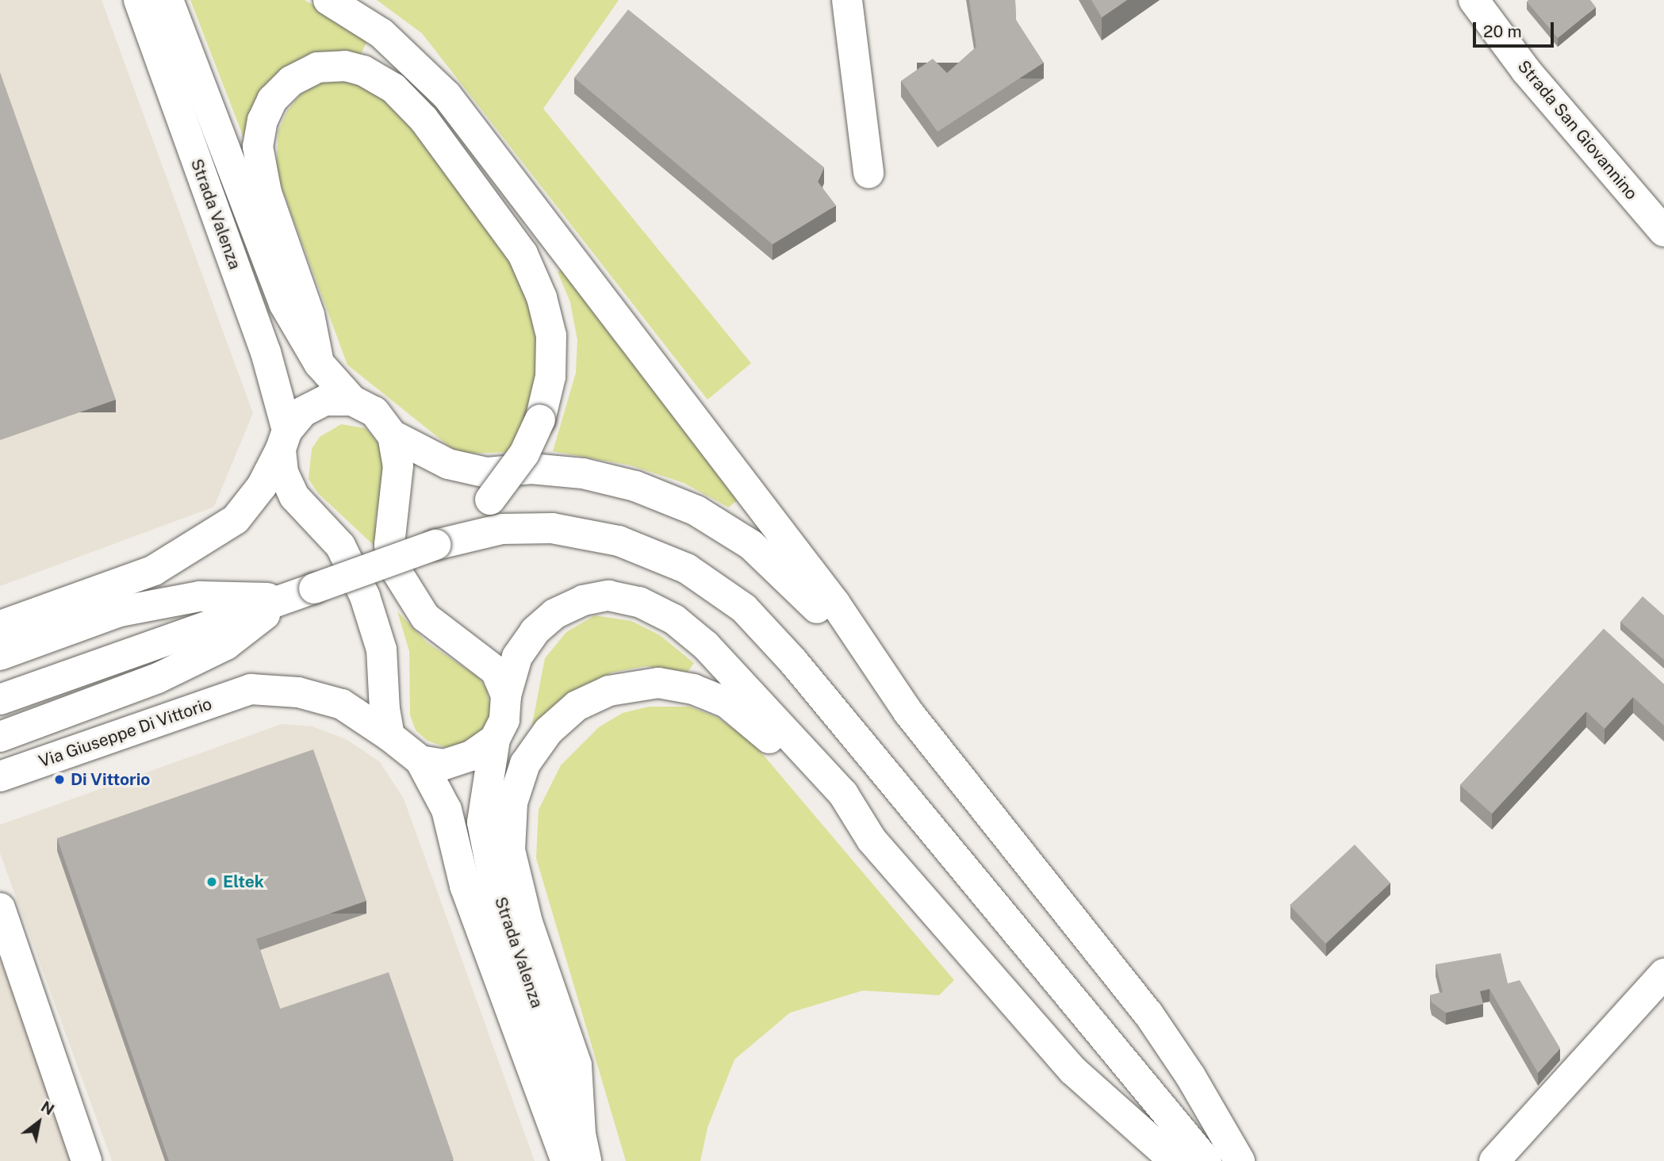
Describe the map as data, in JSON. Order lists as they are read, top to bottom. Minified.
{"streets":{"main road":["Strada San Giovannino","Strada Valenza","Via Giuseppe Di Vittorio"]},"crossings":[["Strada Valenza","Via Giuseppe Di Vittorio"]],"places":["Di Vittorio","Eltek"],"scale_bar":"20 m","north":"top right"}
